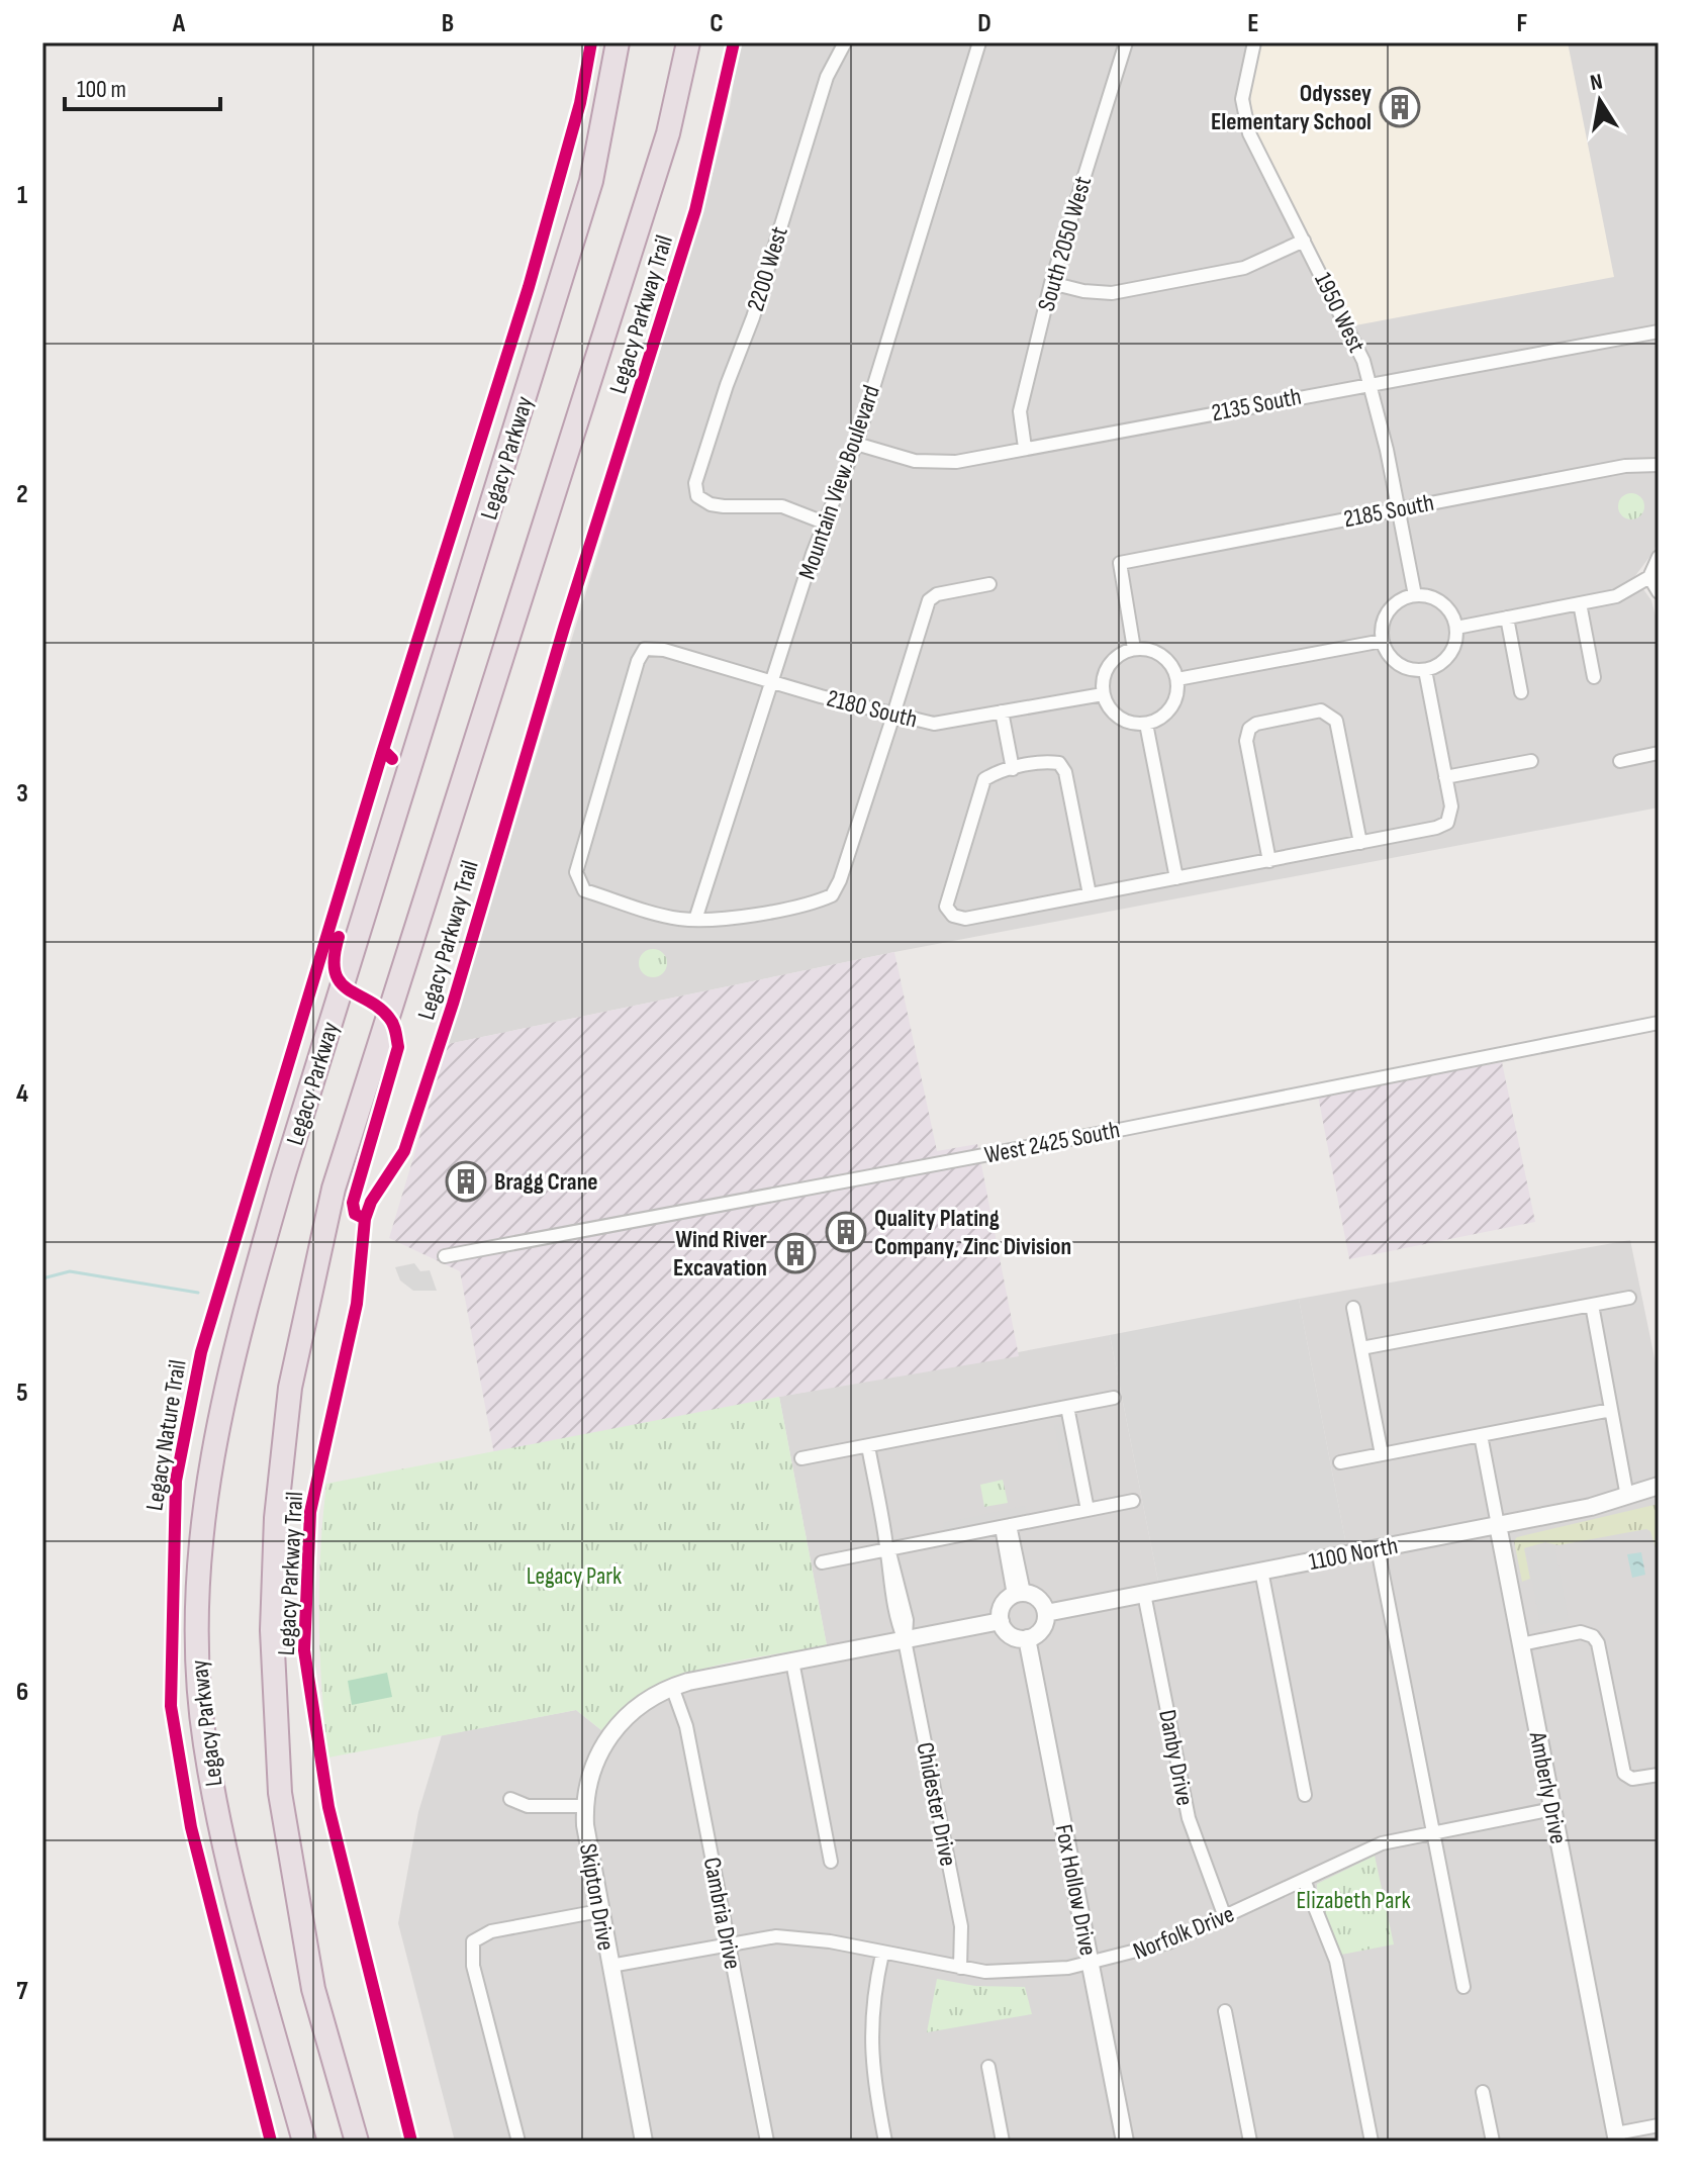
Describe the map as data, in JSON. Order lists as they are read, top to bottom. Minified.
{"streets":{"highway":["Legacy Parkway"],"street":["South 2050 West","2200 West","1950 West","2135 South","Mountain View Boulevard","2185 South","2180 South","West 2425 South","1100 North","Danby Drive","Amberly Drive","Chidester Drive","Fox Hollow Drive","Skipton Drive","Cambria Drive","Norfolk Drive"],"cycle path":["Legacy Parkway Trail","Legacy Nature Trail"]},"crossings":[["South 2050 West","2135 South"],["2200 West","Mountain View Boulevard"],["1950 West","2135 South"],["1950 West","2185 South"],["2135 South","Mountain View Boulevard"],["Mountain View Boulevard","2180 South"],["2185 South","2180 South"],["1100 North","Danby Drive"],["1100 North","Amberly Drive"],["1100 North","Fox Hollow Drive"],["Danby Drive","Norfolk Drive"],["Amberly Drive","Norfolk Drive"],["Chidester Drive","Norfolk Drive"],["Fox Hollow Drive","Norfolk Drive"],["Skipton Drive","Cambria Drive"],["Skipton Drive","Norfolk Drive"],["Cambria Drive","Norfolk Drive"]],"parks":["Legacy Park","Elizabeth Park"],"places":{"building":["Odyssey Elementary School","Bragg Crane","Quality Plating Company, Zinc Division","Wind River Excavation"]},"scale_bar":"100 m","north":"top","grid":{"columns":["A","B","C","D","E","F"],"rows":["1","2","3","4","5","6","7"]}}
